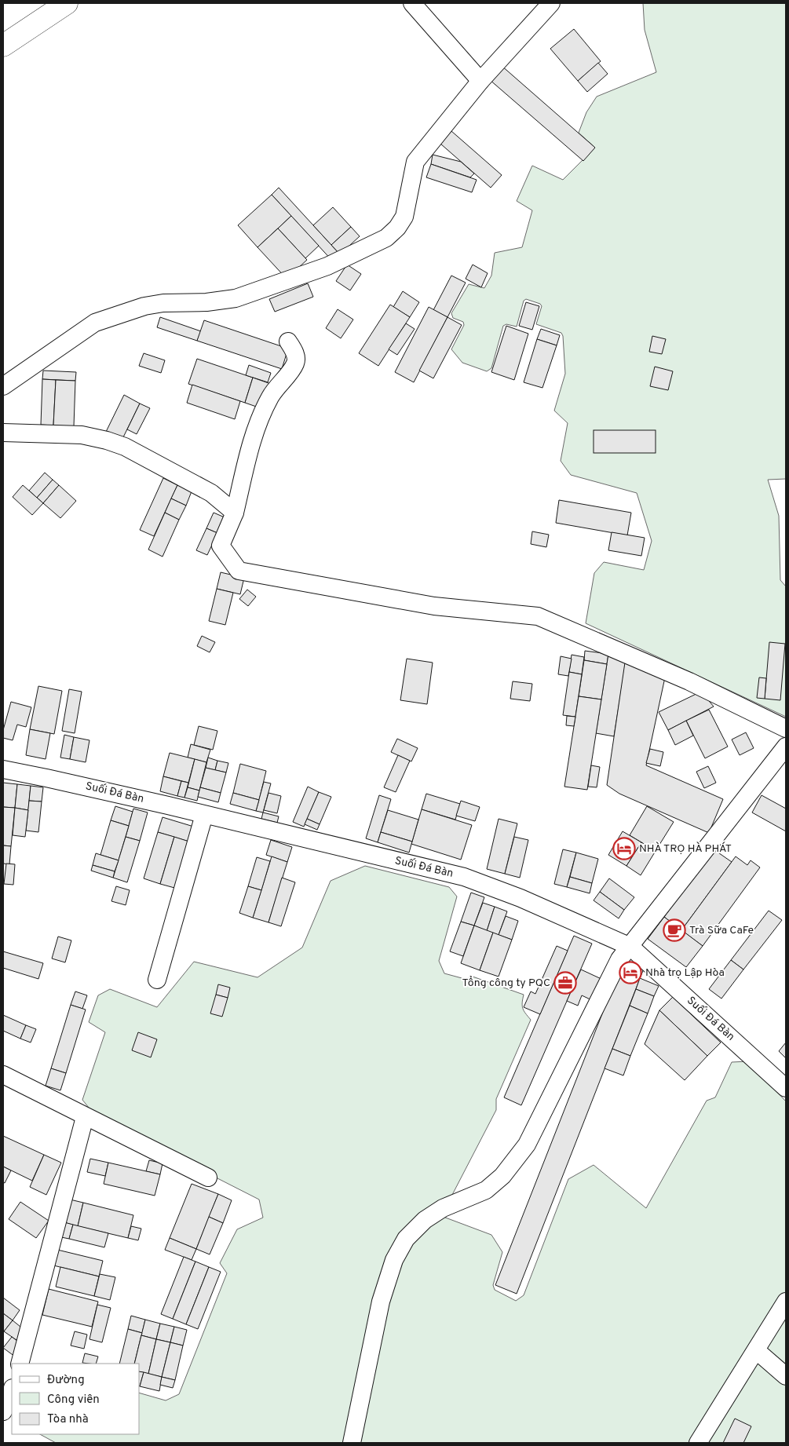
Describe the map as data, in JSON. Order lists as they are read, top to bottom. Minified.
{"streets":{"street":["Suối Đá Bàn"]},"places":{"hotel":["NHÀ TRỌ HÀ PHÁT","Nhà trọ Lập Hòa"],"cafe":["Trà Sữa CaFe"],"office":["Tổng công ty PQC"]},"legend":["Đường","Công viên","Tòa nhà"]}
